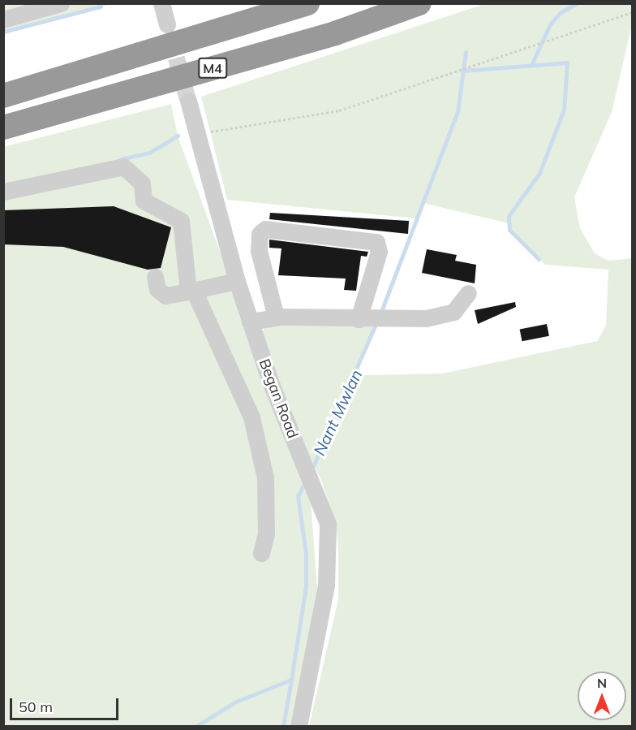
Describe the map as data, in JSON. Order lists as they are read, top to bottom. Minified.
{"streets":{"highway":["M4"],"street":["Began Road"]},"water":["Nant Mwlan"],"scale_bar":"50 m","north":"top"}
